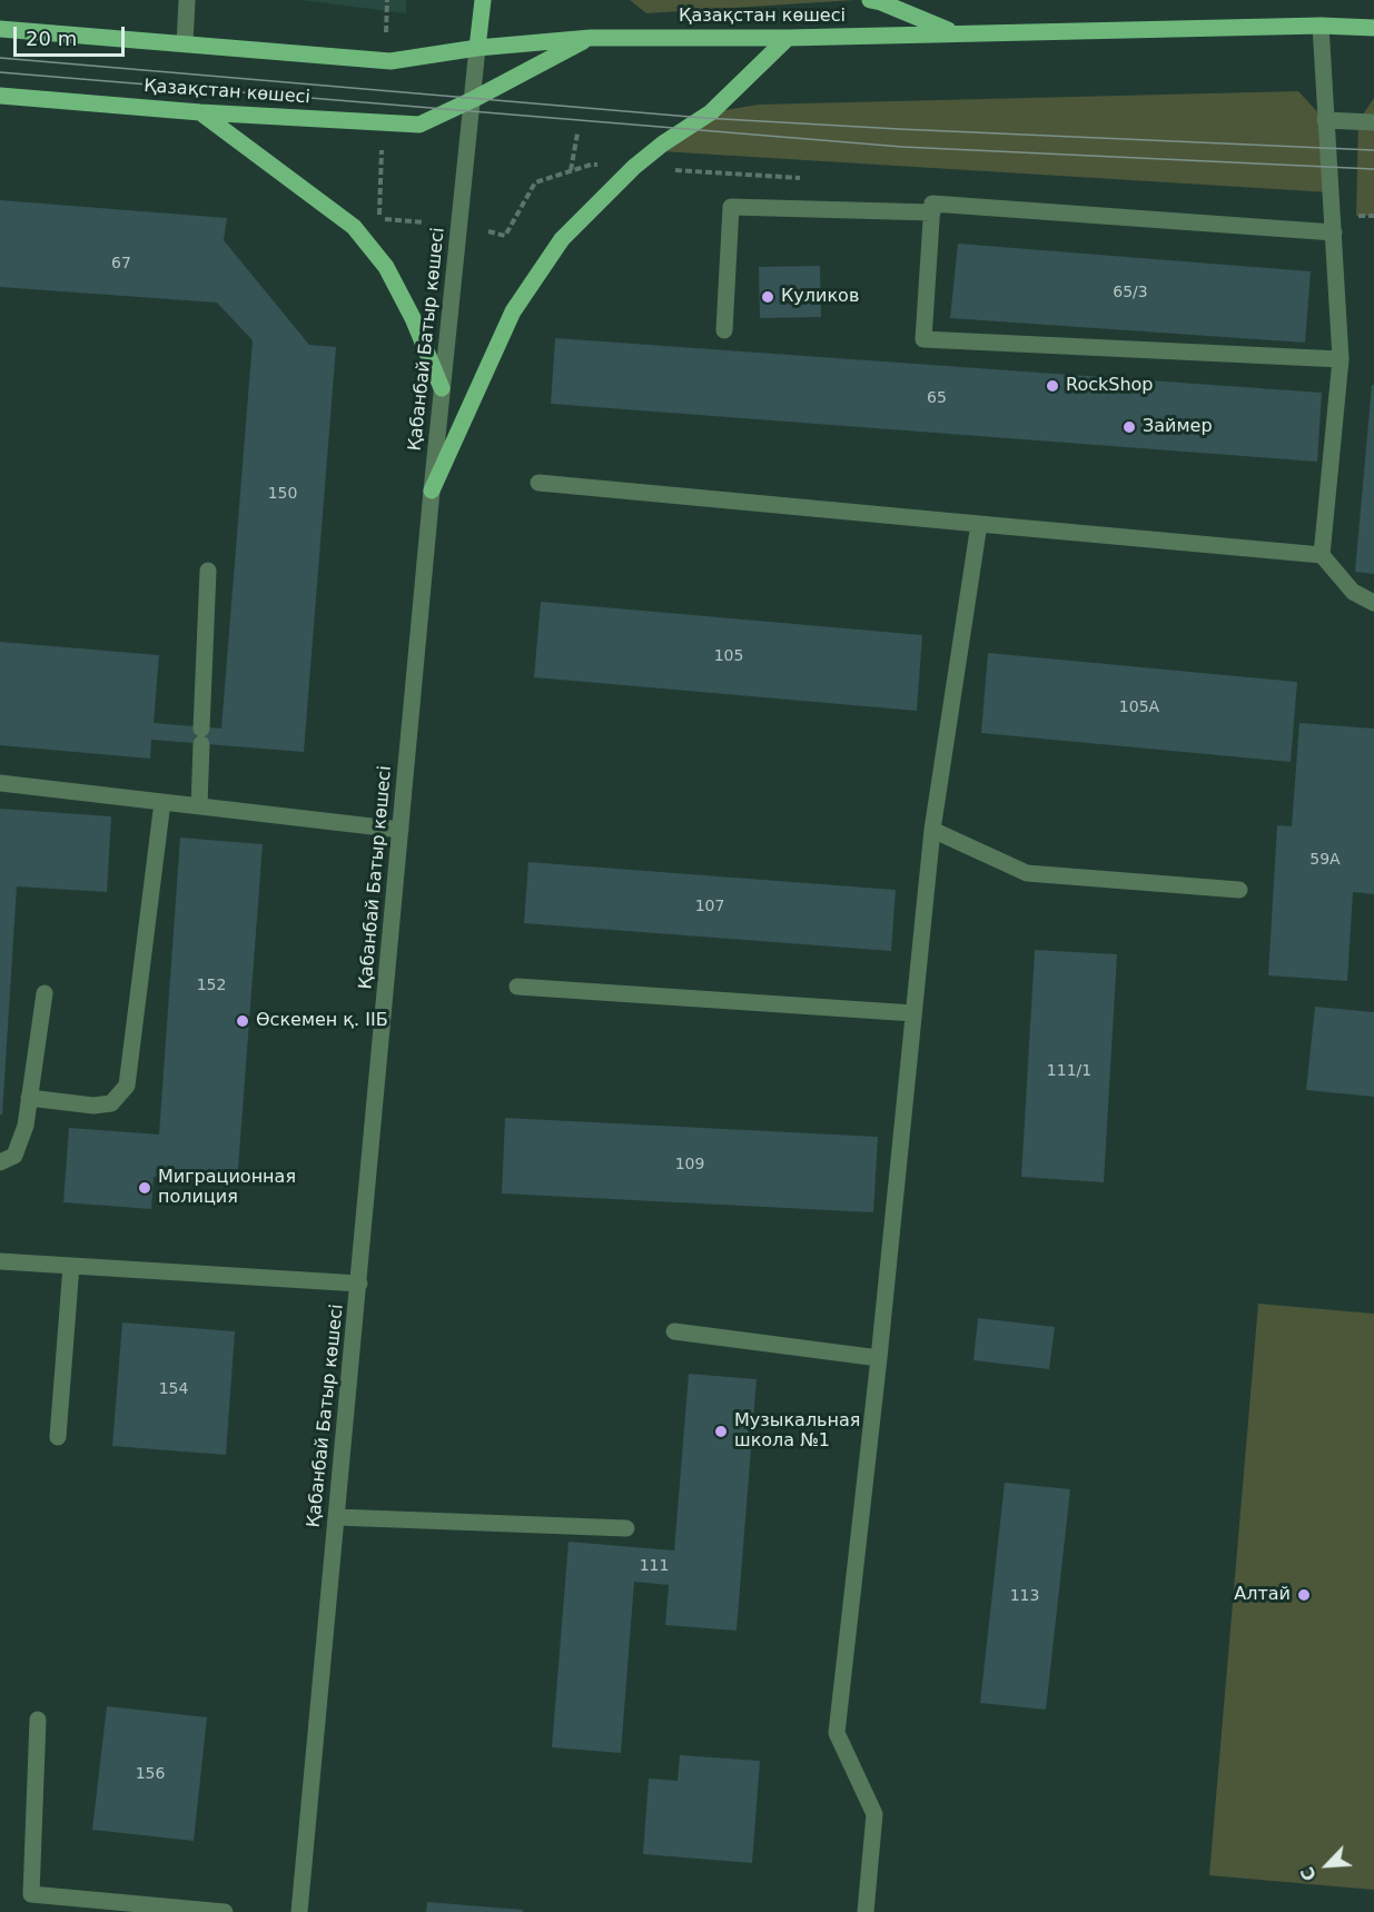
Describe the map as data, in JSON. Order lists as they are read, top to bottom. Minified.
{"streets":{"main road":["Қазақстан көшесі"],"street":["Қабанбай Батыр көшесі"]},"crossings":[["Қазақстан көшесі","Қабанбай Батыр көшесі"]],"places":["Куликов","RockShop","Займер","Өскемен қ. ІІБ","Миграционная полиция","Музыкальная школа №1","Алтай"],"house_numbers":["67","65/3","65","150","105","105А","59А","107","152","111/1","109","154","111","113","156"],"scale_bar":"20 m","north":"bottom left"}
